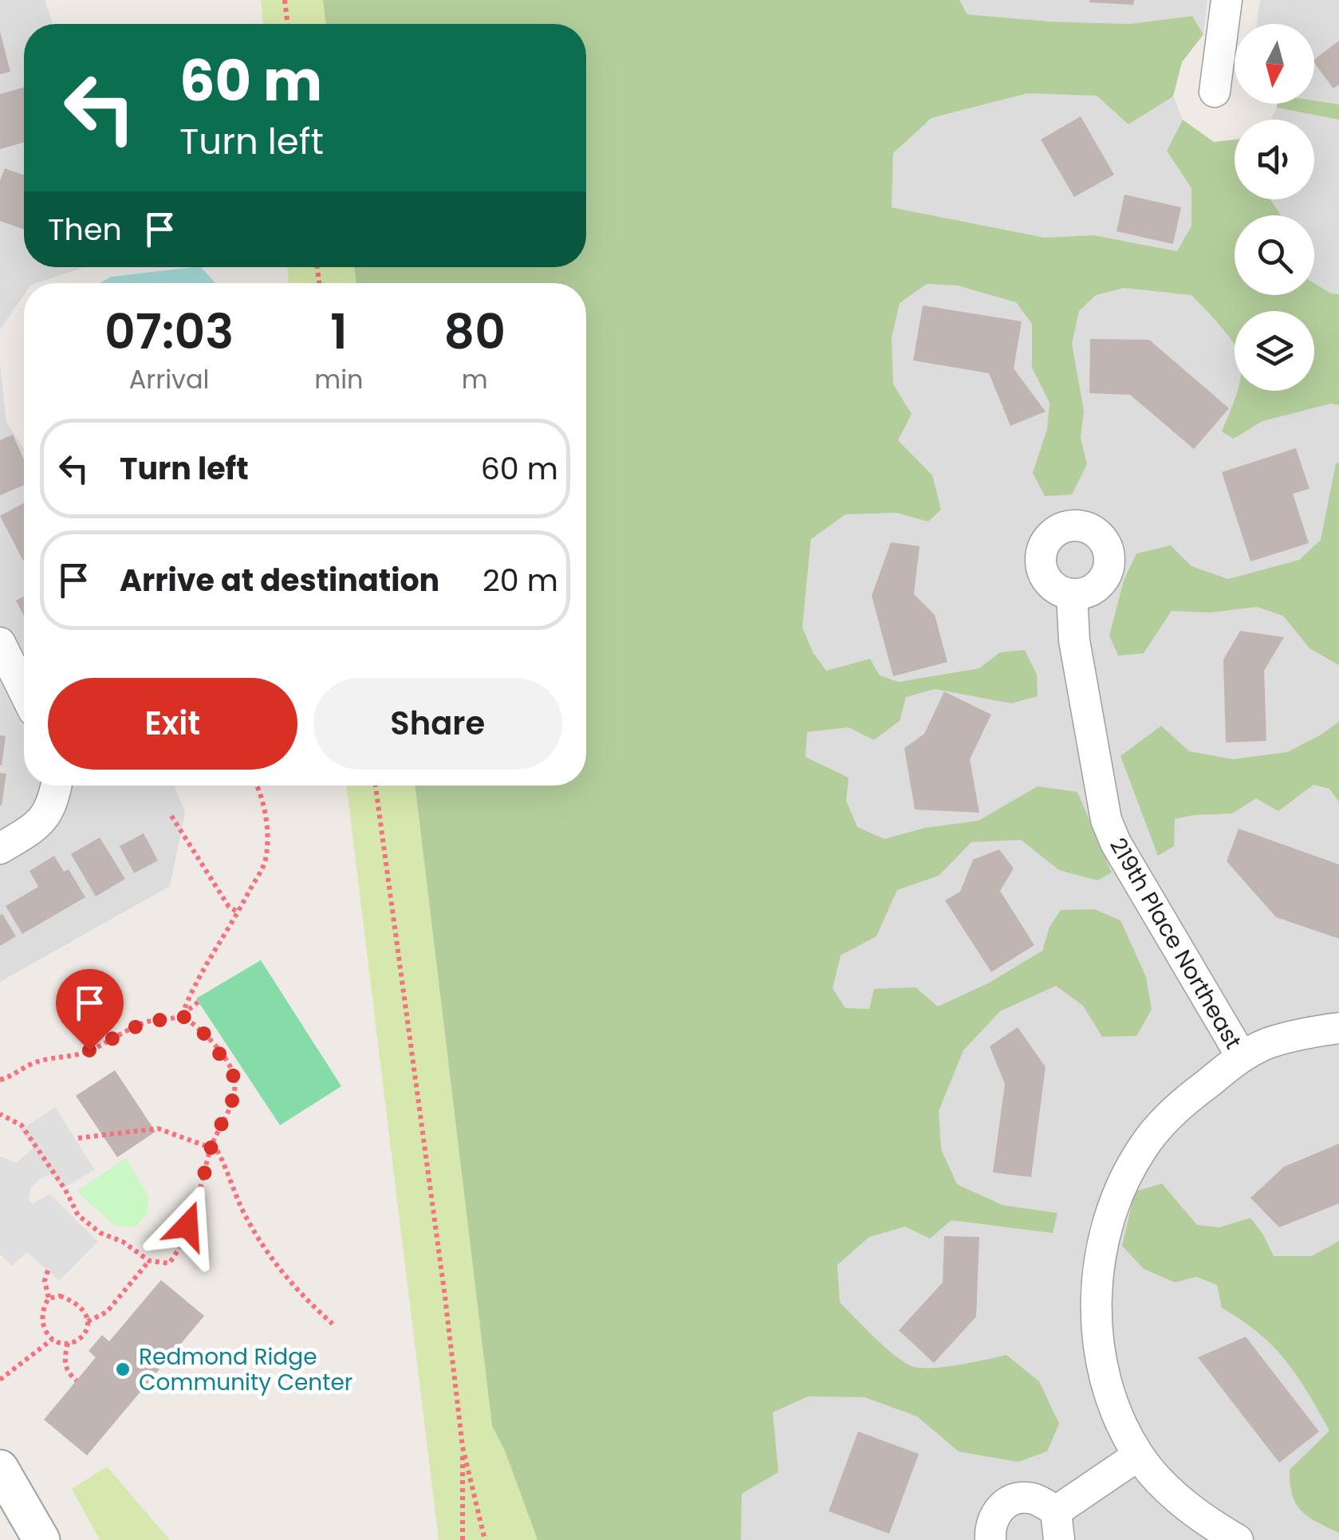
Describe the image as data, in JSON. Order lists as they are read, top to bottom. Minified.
{"streets":{"street":["219th Place Northeast"]},"places":["Redmond Ridge Community Center"],"north":"bottom","page":{"turn":["60 m","Turn left"],"then":"Then","eta":["07:03","Arrival","1","min","80","m"],"list":[{"name":"Turn left","value":"60 m"},{"name":"Arrive at destination","value":"20 m"}],"buttons":["Exit","Share"]}}
